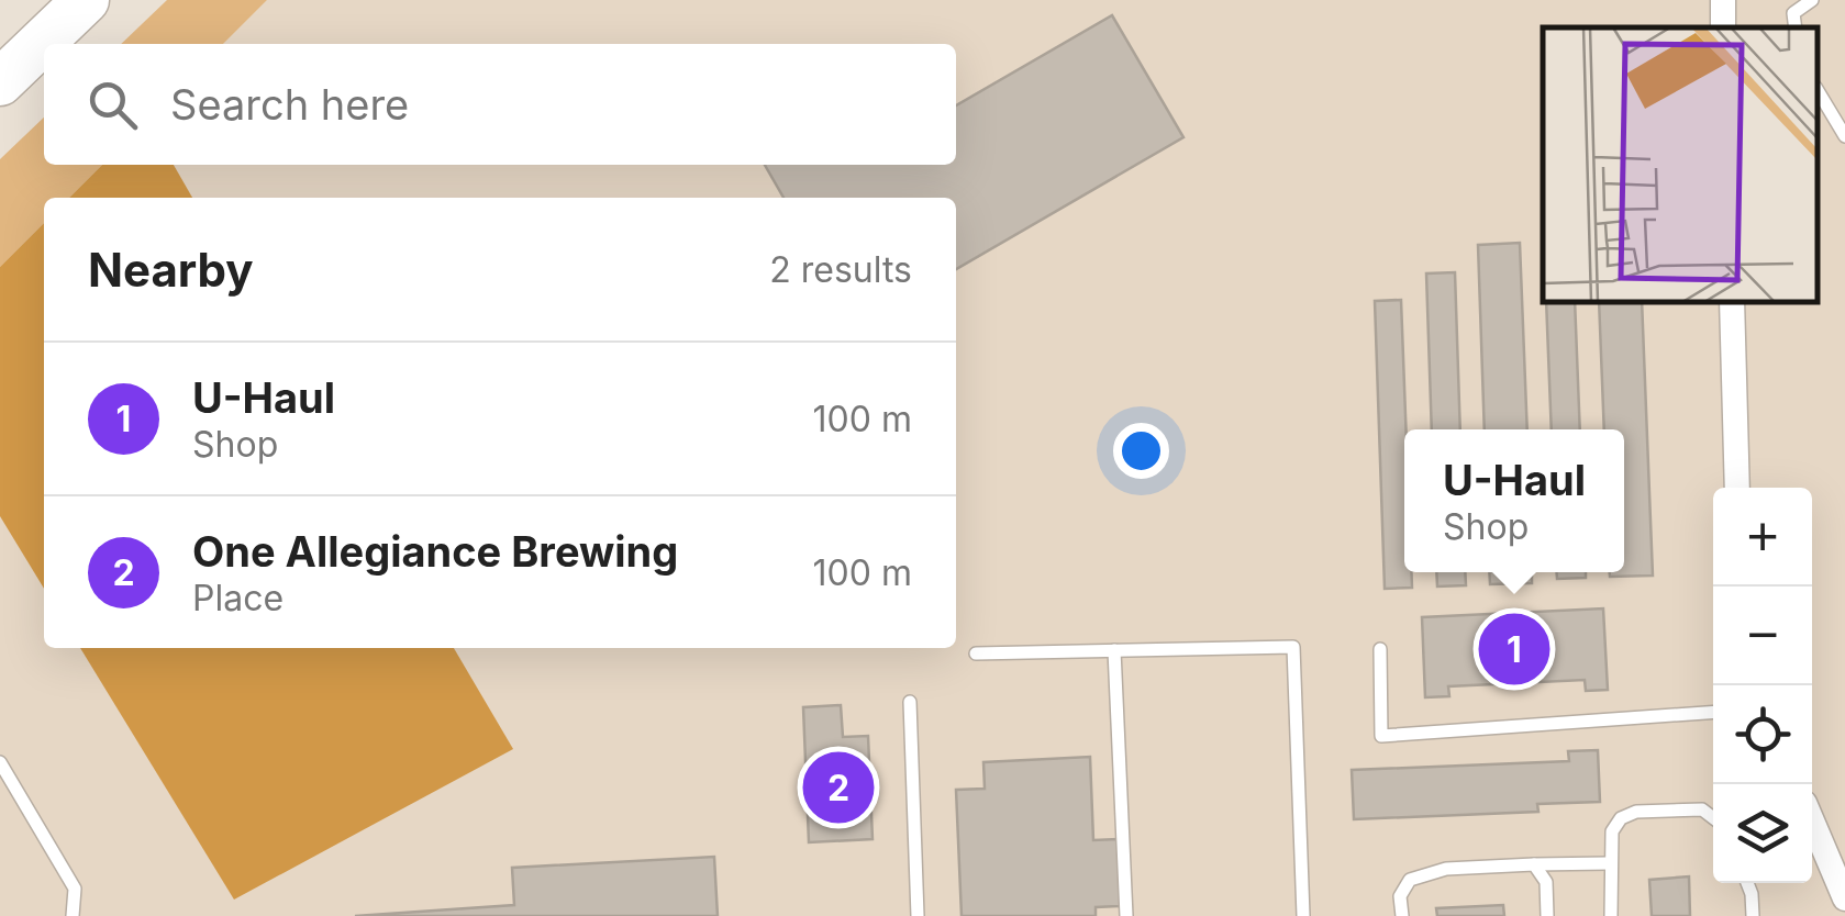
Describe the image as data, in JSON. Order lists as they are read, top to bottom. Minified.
{"page":{"search":"Search here","heading":["Nearby","2 results"],"list":[{"mark":"1","name":"U-Haul","note":"Shop","value":"100 m"},{"mark":"2","name":"One Allegiance Brewing","note":"Place","value":"100 m"}],"popup":["U-Haul","Shop"],"map_buttons":["+","−"],"pins":["1","2"]}}
